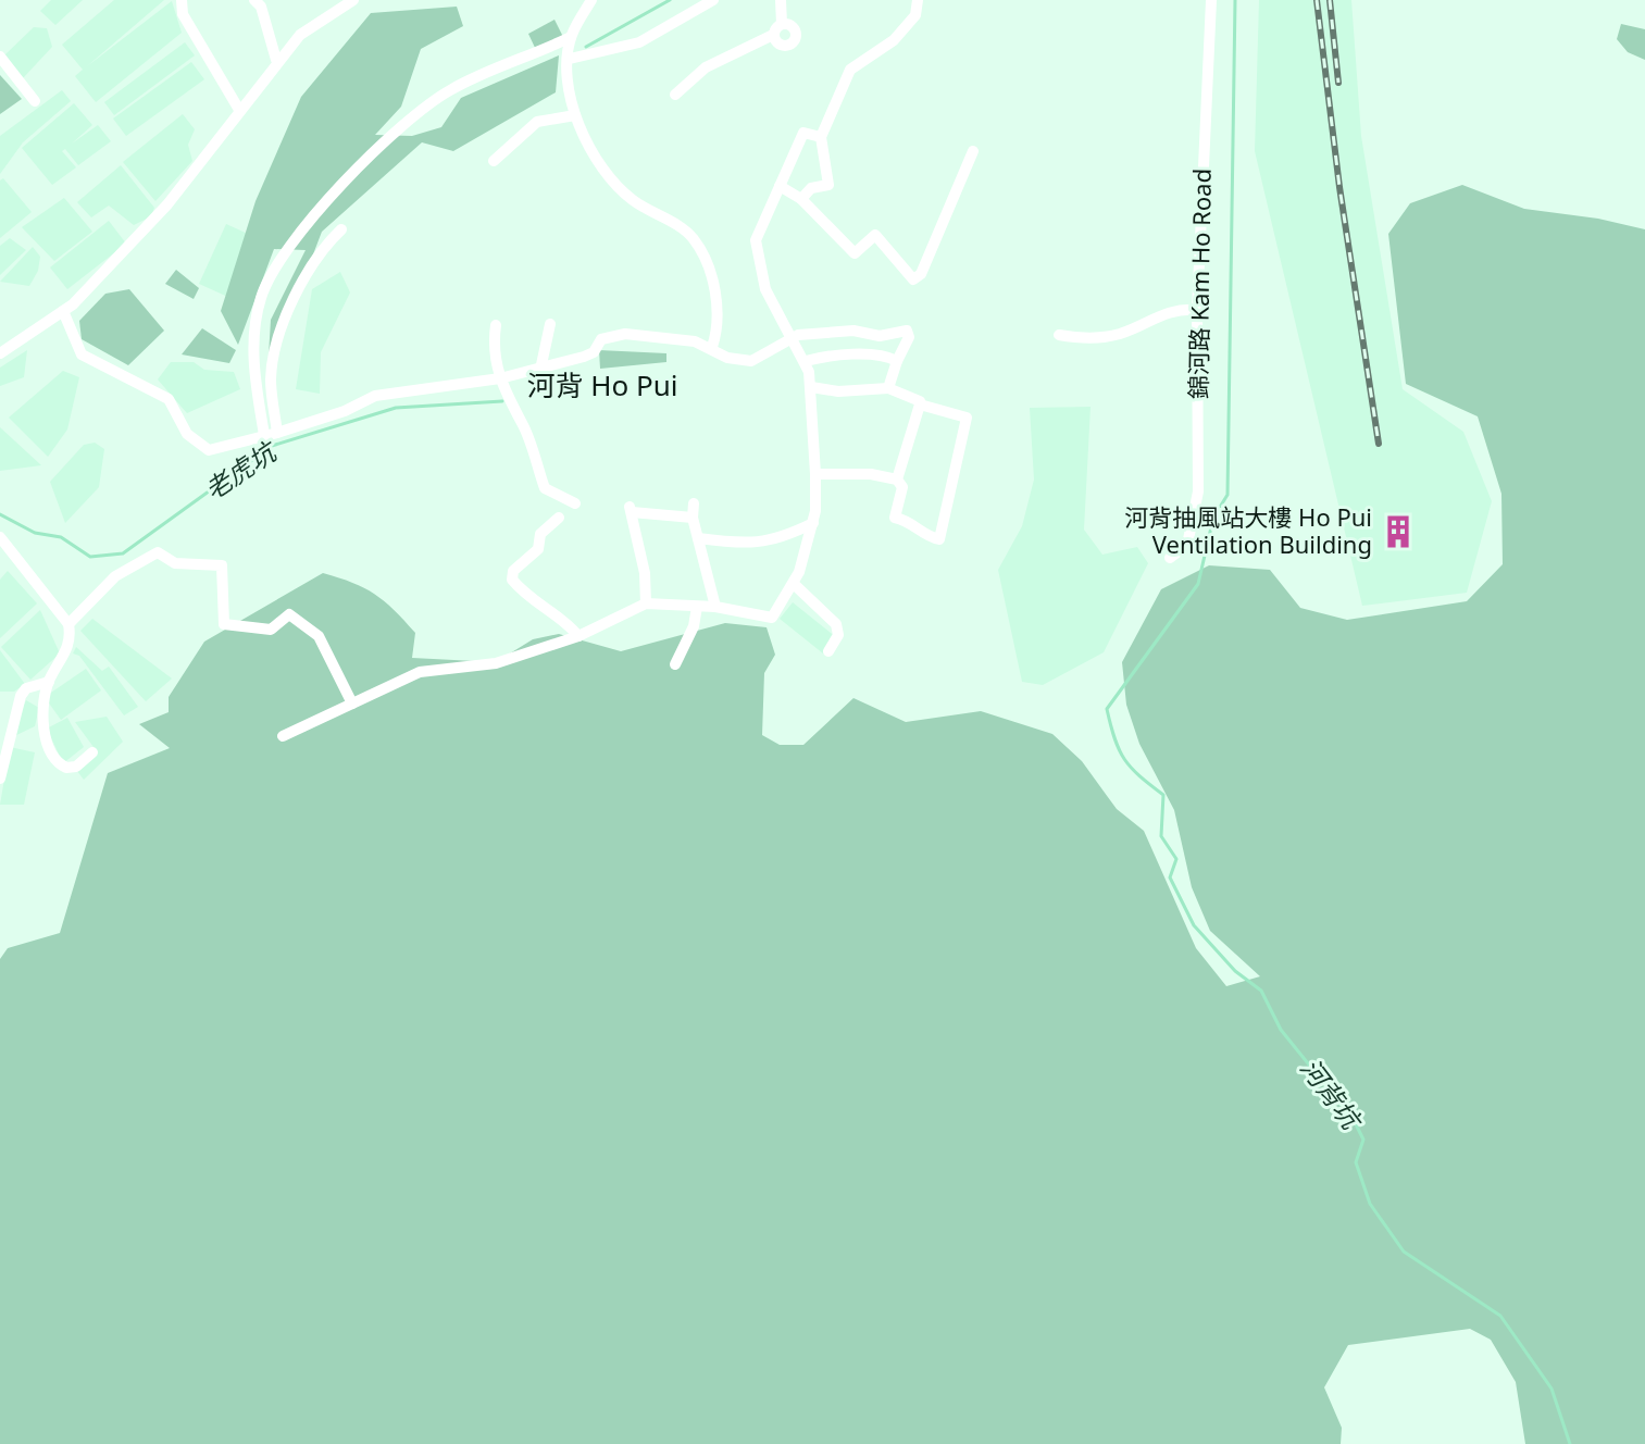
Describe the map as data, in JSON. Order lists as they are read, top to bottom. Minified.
{"streets":{"street":["錦河路 Kam Ho Road"]},"districts":["河背 Ho Pui"],"water":["老虎坑","河背坑"],"places":{"building":["河背抽風站大樓 Ho Pui Ventilation Building"]}}
